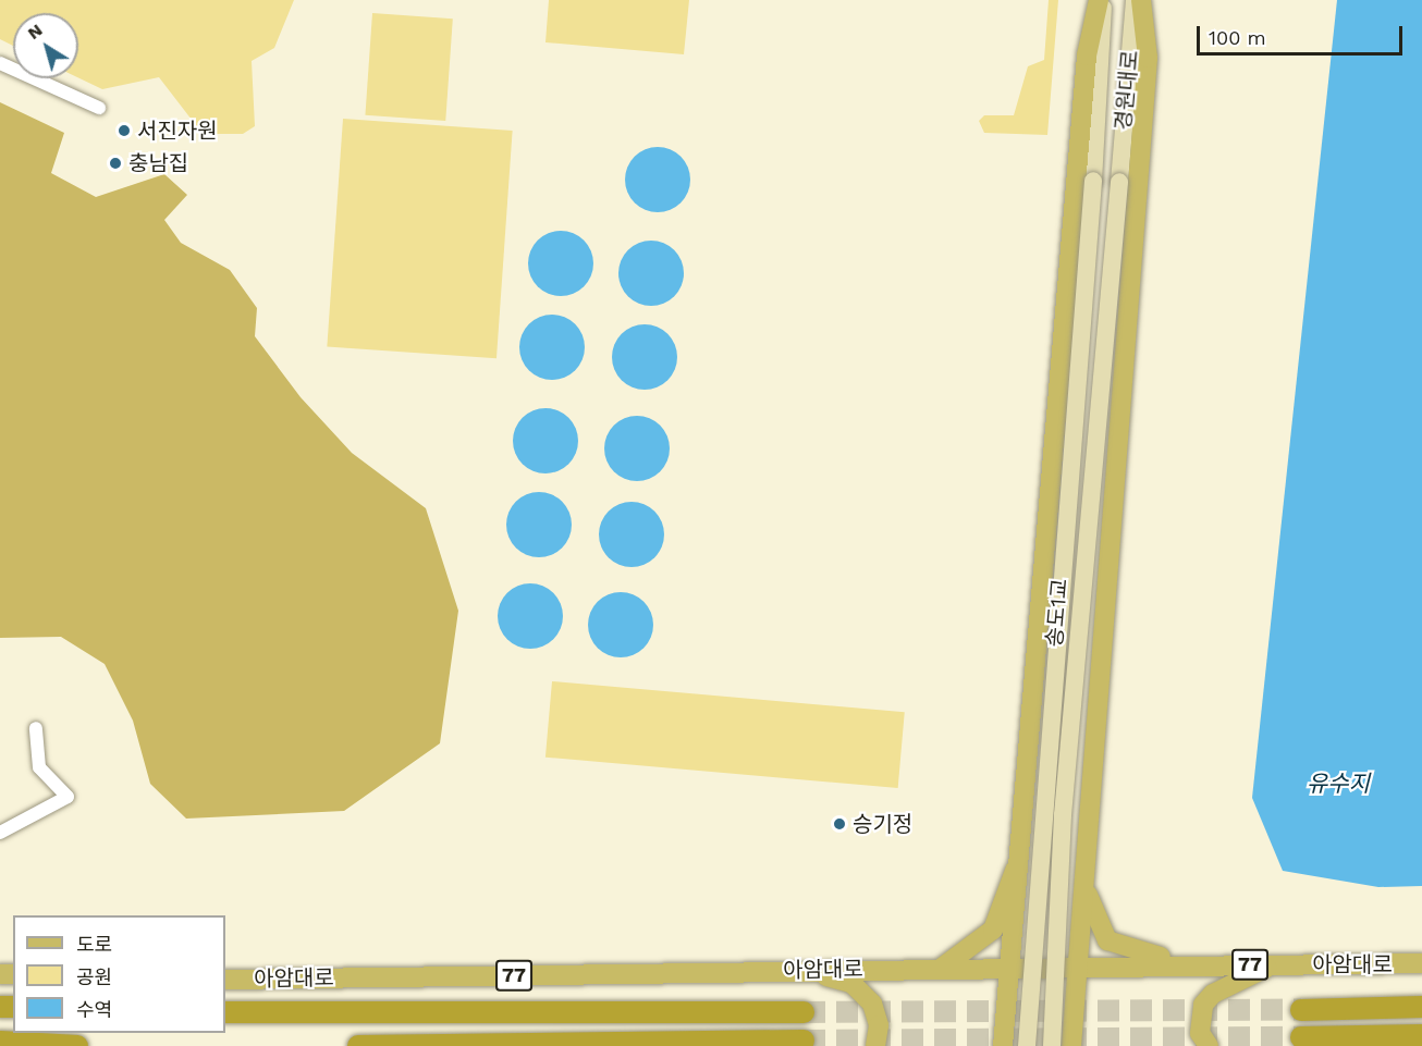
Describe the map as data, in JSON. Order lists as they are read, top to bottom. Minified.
{"streets":{"highway":["아암대로"],"main road":["경원대로","송도1교","77"]},"crossings":[["경원대로","송도1교"]],"water":["유수지"],"places":["서진자원","충남집","승기정"],"legend":["도로","공원","수역"],"scale_bar":"100 m","north":"top left"}
